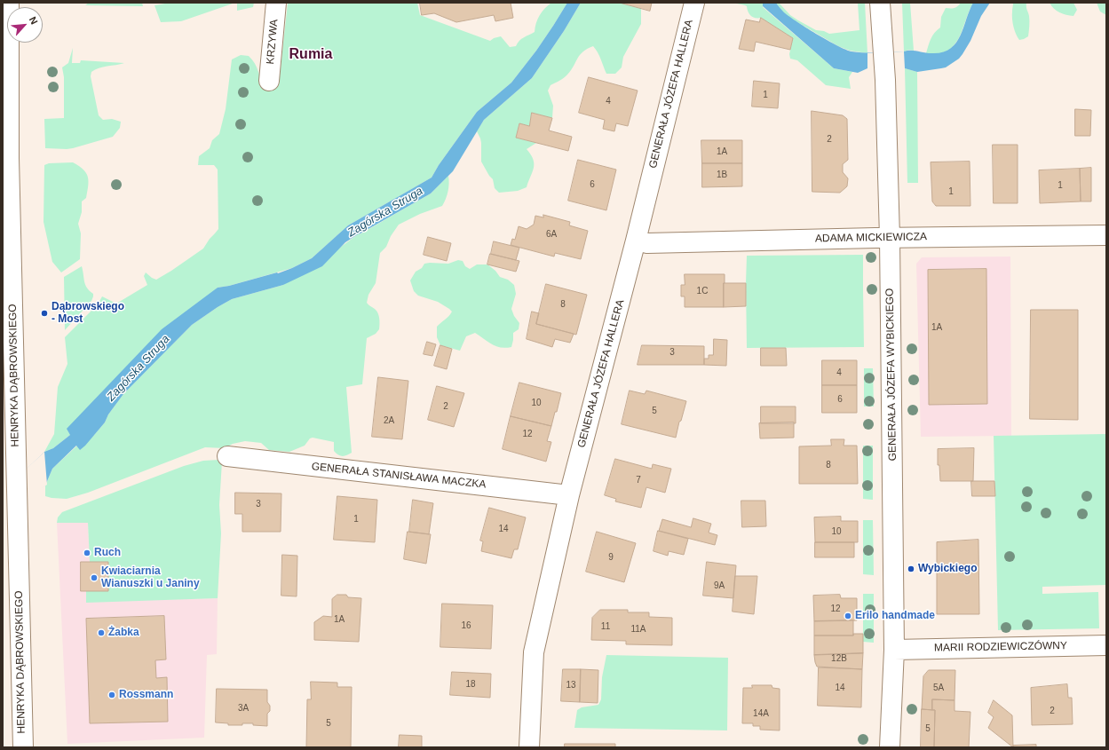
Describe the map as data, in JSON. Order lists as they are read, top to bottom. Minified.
{"streets":{"street":["KRZYWA","GENERAŁA JÓZEFA HALLERA","ADAMA MICKIEWICZA","GENERAŁA JÓZEFA WYBICKIEGO","HENRYKA DĄBROWSKIEGO","GENERAŁA STANISŁAWA MACZKA","MARII RODZIEWICZÓWNY"]},"crossings":[["GENERAŁA JÓZEFA HALLERA","ADAMA MICKIEWICZA"],["GENERAŁA JÓZEFA HALLERA","GENERAŁA STANISŁAWA MACZKA"],["ADAMA MICKIEWICZA","GENERAŁA JÓZEFA WYBICKIEGO"],["GENERAŁA JÓZEFA WYBICKIEGO","MARII RODZIEWICZÓWNY"]],"districts":["Rumia"],"water":["Zagórska Struga"],"places":["Dąbrowskiego - Most","Ruch","Wybickiego","Kwiaciarnia Wianuszki u Janiny","Erilo handmade","Żabka","Rossmann"],"house_numbers":["1","4","2","1A","1B","6","1","1","6A","1C","8","1A","3","4","6","10","2","5","2A","12","8","7","3","1","14","10","9","9A","12","1A","16","11","11A","12B","18","13","14","5A","3A","2","14A","5","5"],"north":"top right"}
